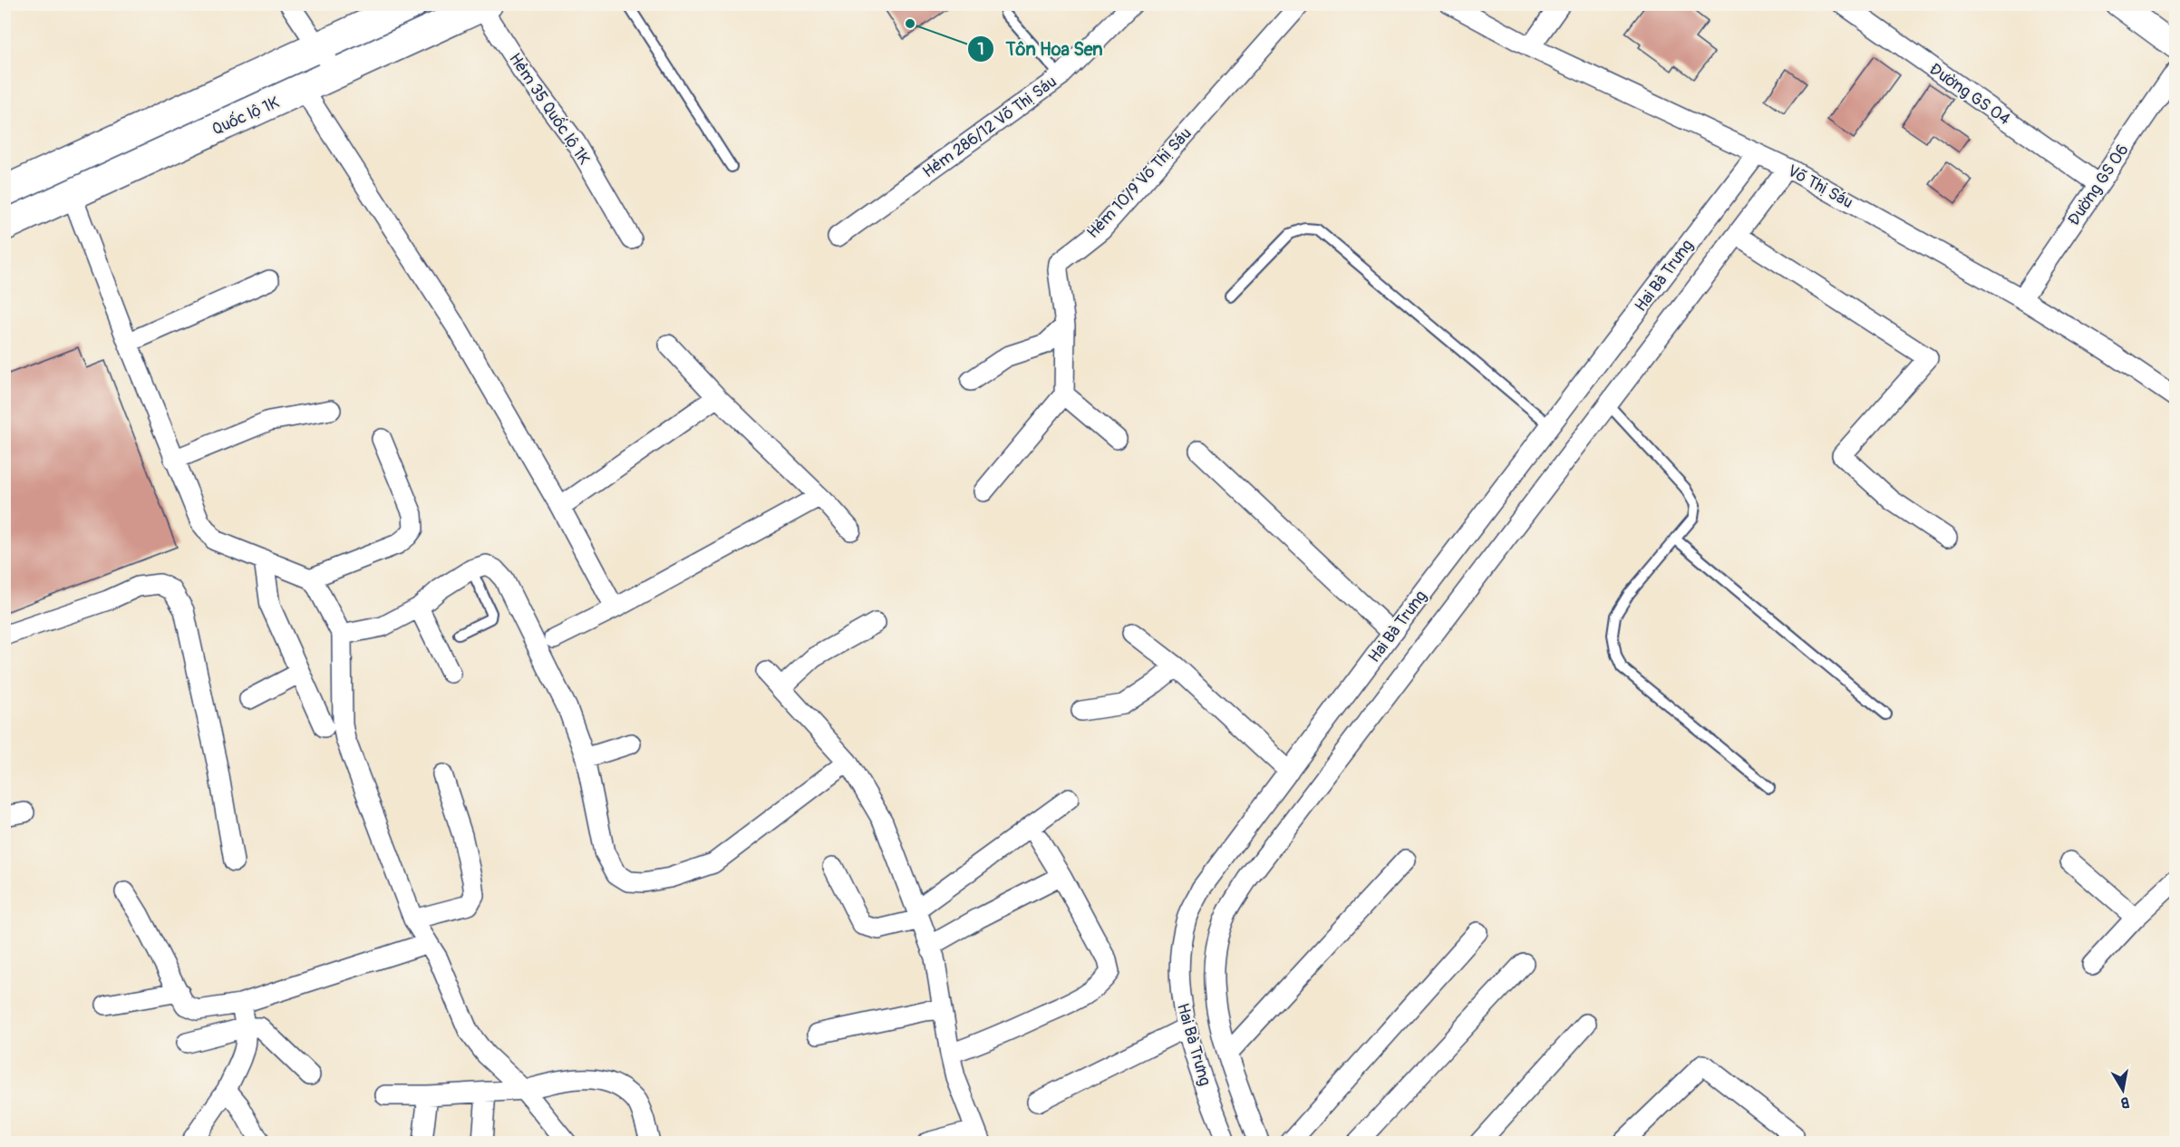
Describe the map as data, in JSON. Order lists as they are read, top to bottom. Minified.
{"streets":{"main road":["Quốc lộ 1K"],"street":["Đường GS 04","Hẻm 35 Quốc lộ 1K","Hẻm 286/12 Võ Thị Sáu","Hẻm 10/9 Võ Thị Sáu","Đường GS 06","Võ Thị Sáu","Hai Bà Trưng"]},"crossings":[["Đường GS 04","Đường GS 06"],["Hẻm 35 Quốc lộ 1K","Quốc lộ 1K"],["Đường GS 06","Võ Thị Sáu"],["Võ Thị Sáu","Hai Bà Trưng"]],"places":["Tôn Hoa Sen"],"north":"bottom"}
